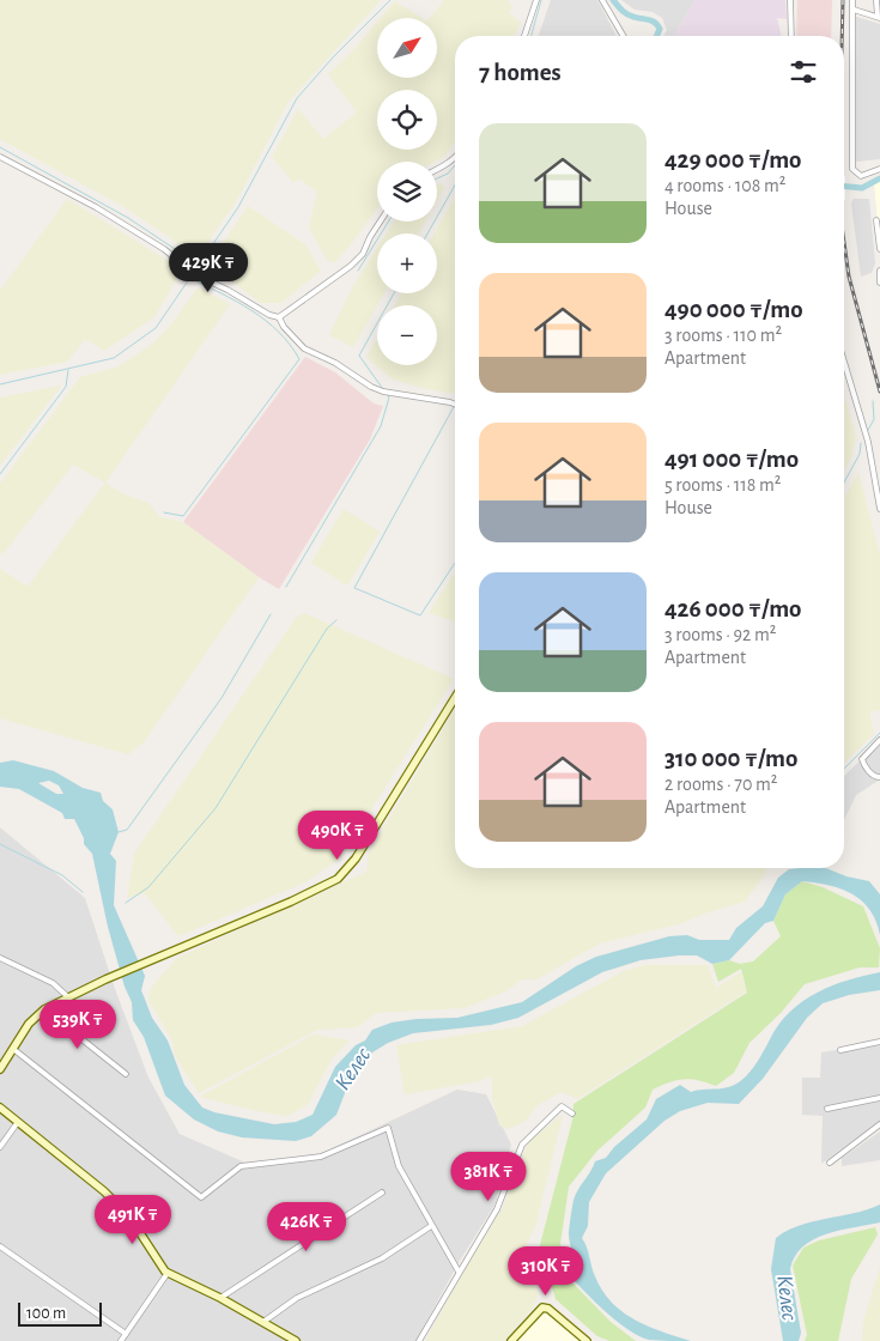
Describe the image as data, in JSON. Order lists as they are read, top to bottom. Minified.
{"water":["Келес"],"scale_bar":"100 m","north":"top right","page":{"map_buttons":["+","−"],"heading":"7 homes","list":[{"name":"429 000 ₸/mo","note":"4 rooms · 108 m² · House"},{"name":"490 000 ₸/mo","note":"3 rooms · 110 m² · Apartment"},{"name":"491 000 ₸/mo","note":"5 rooms · 118 m² · House"},{"name":"426 000 ₸/mo","note":"3 rooms · 92 m² · Apartment"},{"name":"310 000 ₸/mo","note":"2 rooms · 70 m² · Apartment"}],"price":["429K ₸","490K ₸","539K ₸","381K ₸","491K ₸","426K ₸","310K ₸"],"scale":"100 m"}}
